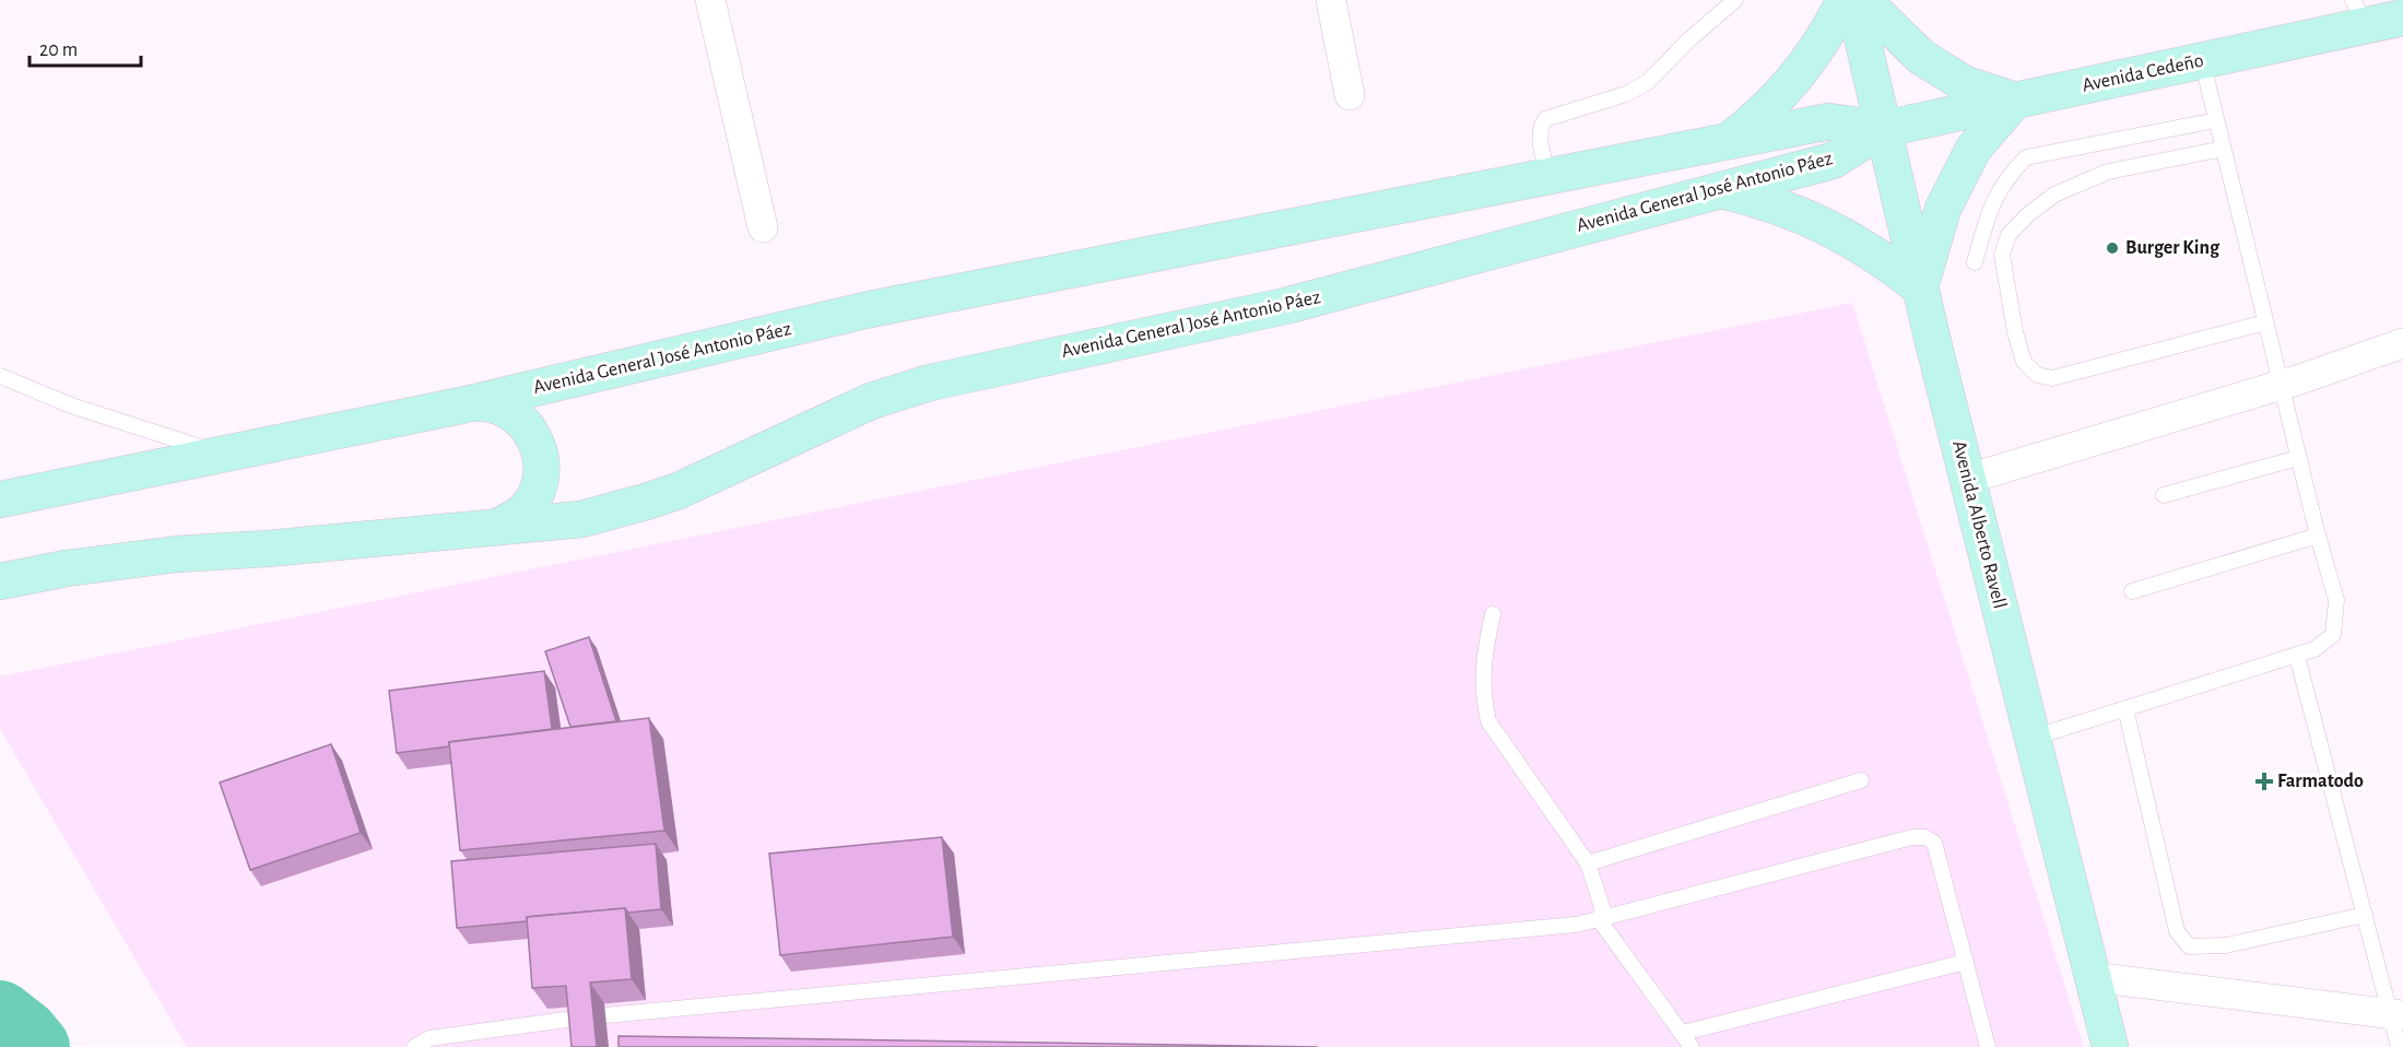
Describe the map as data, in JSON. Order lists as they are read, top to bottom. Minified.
{"streets":{"street":["Avenida Cedeño","Avenida General José Antonio Páez","Avenida Alberto Ravell"]},"crossings":[["Avenida Cedeño","Avenida General José Antonio Páez"],["Avenida Cedeño","Avenida Alberto Ravell"],["Avenida General José Antonio Páez","Avenida Alberto Ravell"]],"places":{"other":["Burger King"],"health":["Farmatodo"]},"scale_bar":"20 m"}
